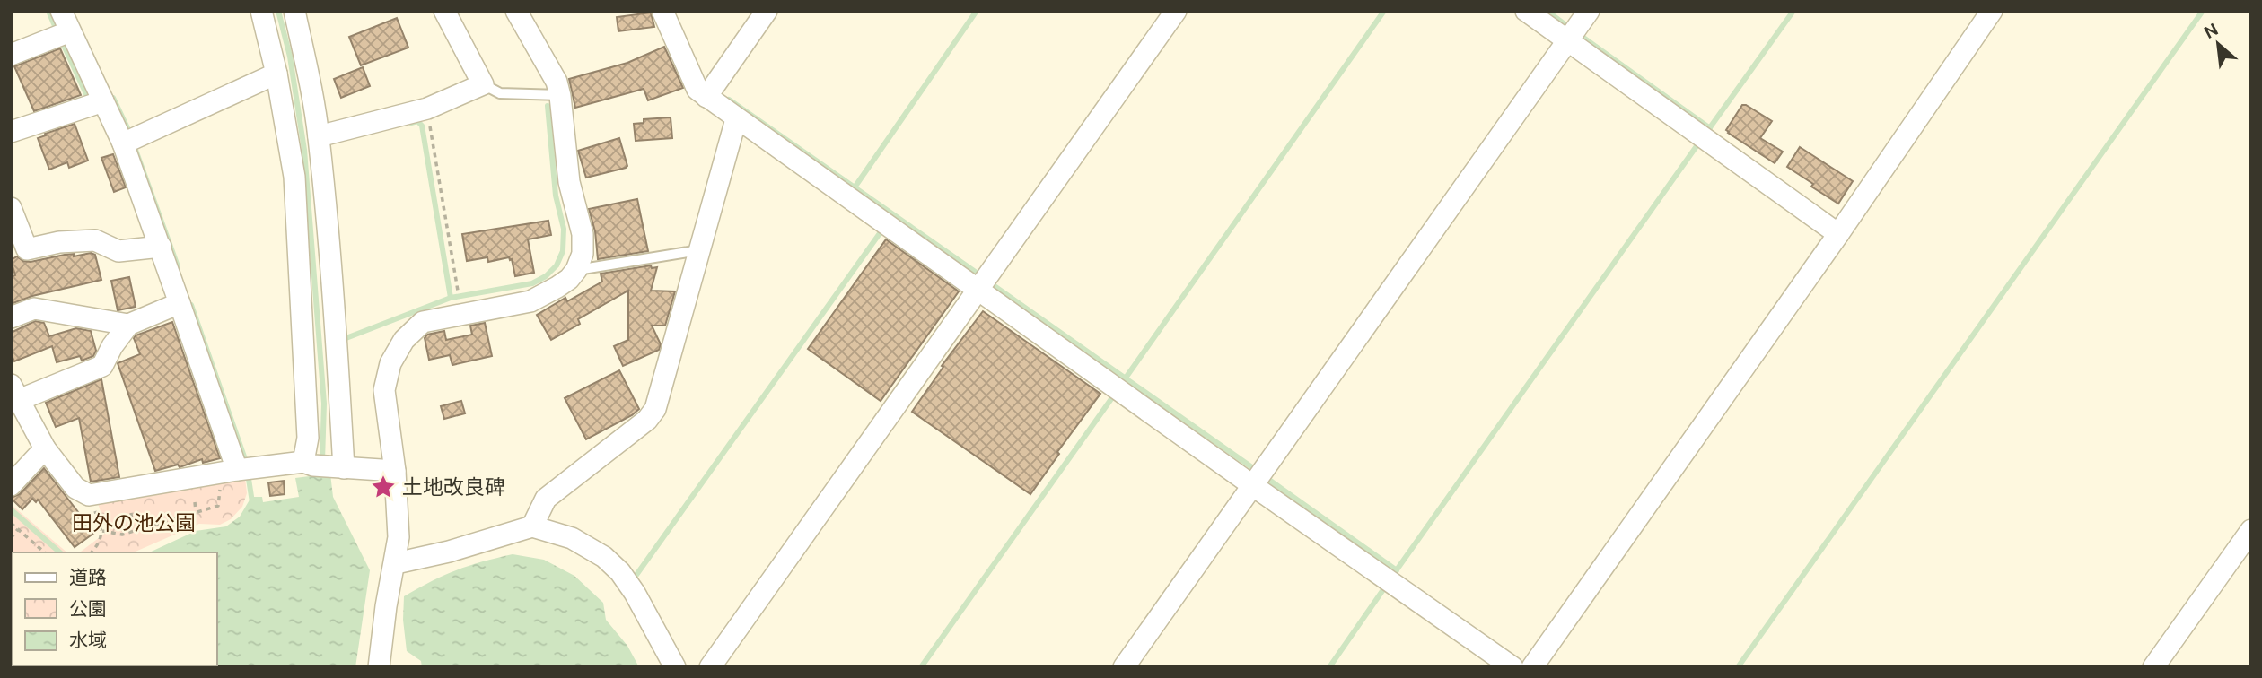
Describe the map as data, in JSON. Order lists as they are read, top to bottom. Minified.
{"parks":["田外の池公園"],"places":{"place":["土地改良碑"]},"legend":["道路","公園","水域"],"north":"top left"}
